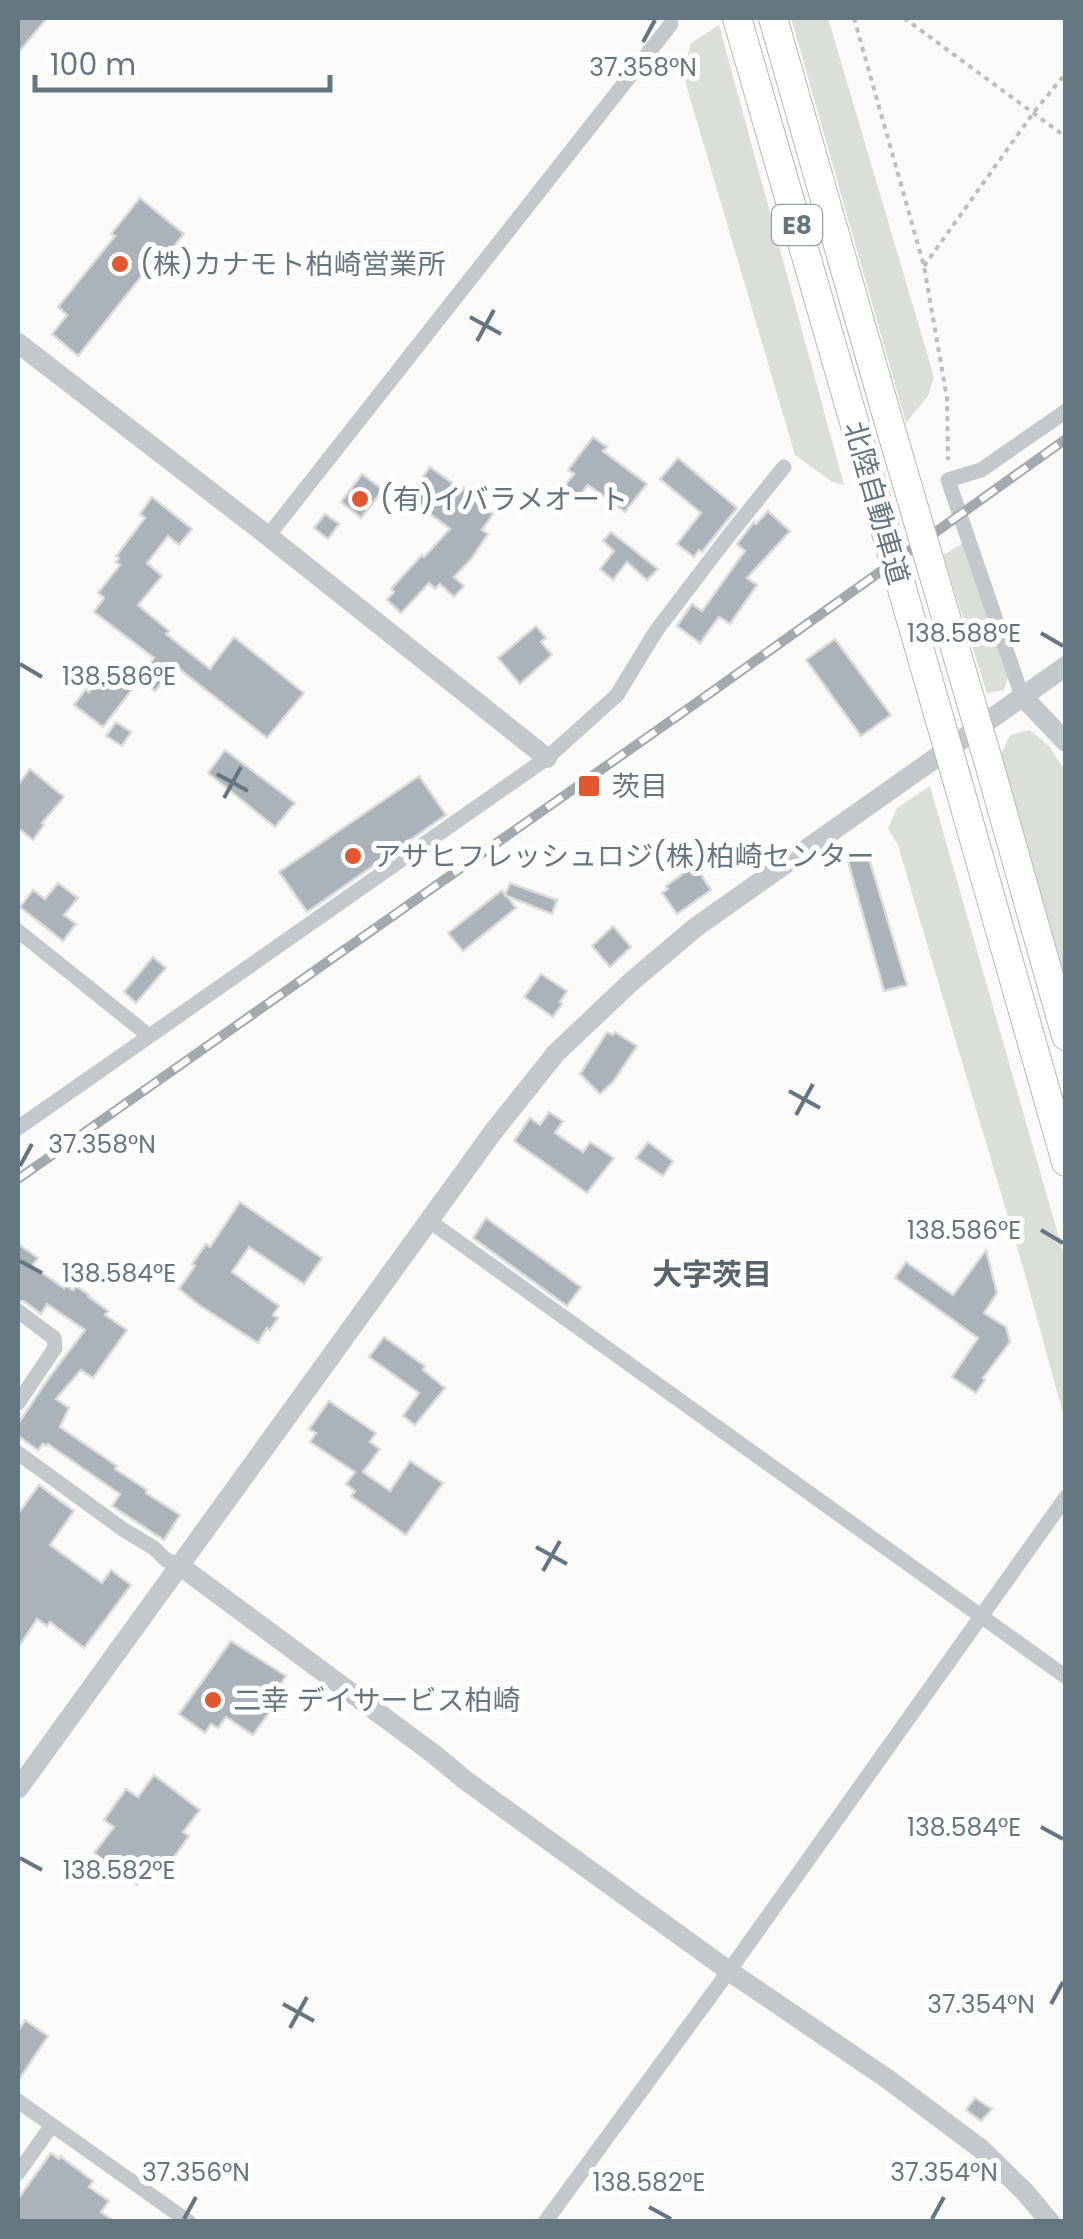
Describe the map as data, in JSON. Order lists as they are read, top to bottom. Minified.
{"streets":{"highway":["E8","北陸自動車道"]},"districts":["大字茨目"],"places":{"other":["(株)カナモト柏崎営業所","(有)イバラメオート","アサヒフレッシュロジ(株)柏崎センター","二幸 デイサービス柏崎"],"transit":["茨目"]},"scale_bar":"100 m","coordinates":["37.358°N","138.588°E","138.586°E","138.584°E","138.582°E","37.354°N","37.356°N"]}
